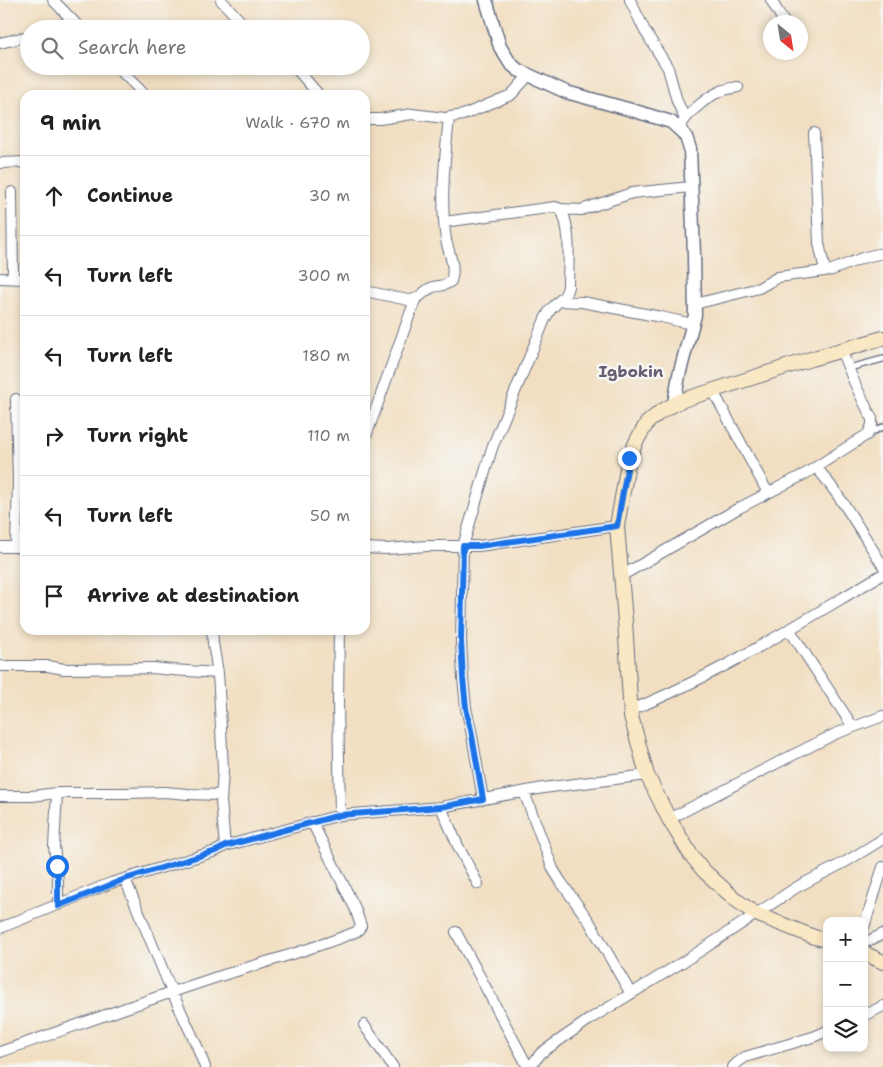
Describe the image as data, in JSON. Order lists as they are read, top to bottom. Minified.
{"districts":["Igbokin"],"north":"bottom right","page":{"search":"Search here","heading":["9 min","Walk · 670 m"],"list":[["Continue","30 m"],["Turn left","300 m"],["Turn left","180 m"],["Turn right","110 m"],["Turn left","50 m"],"Arrive at destination"],"map_buttons":["+","−"]}}
